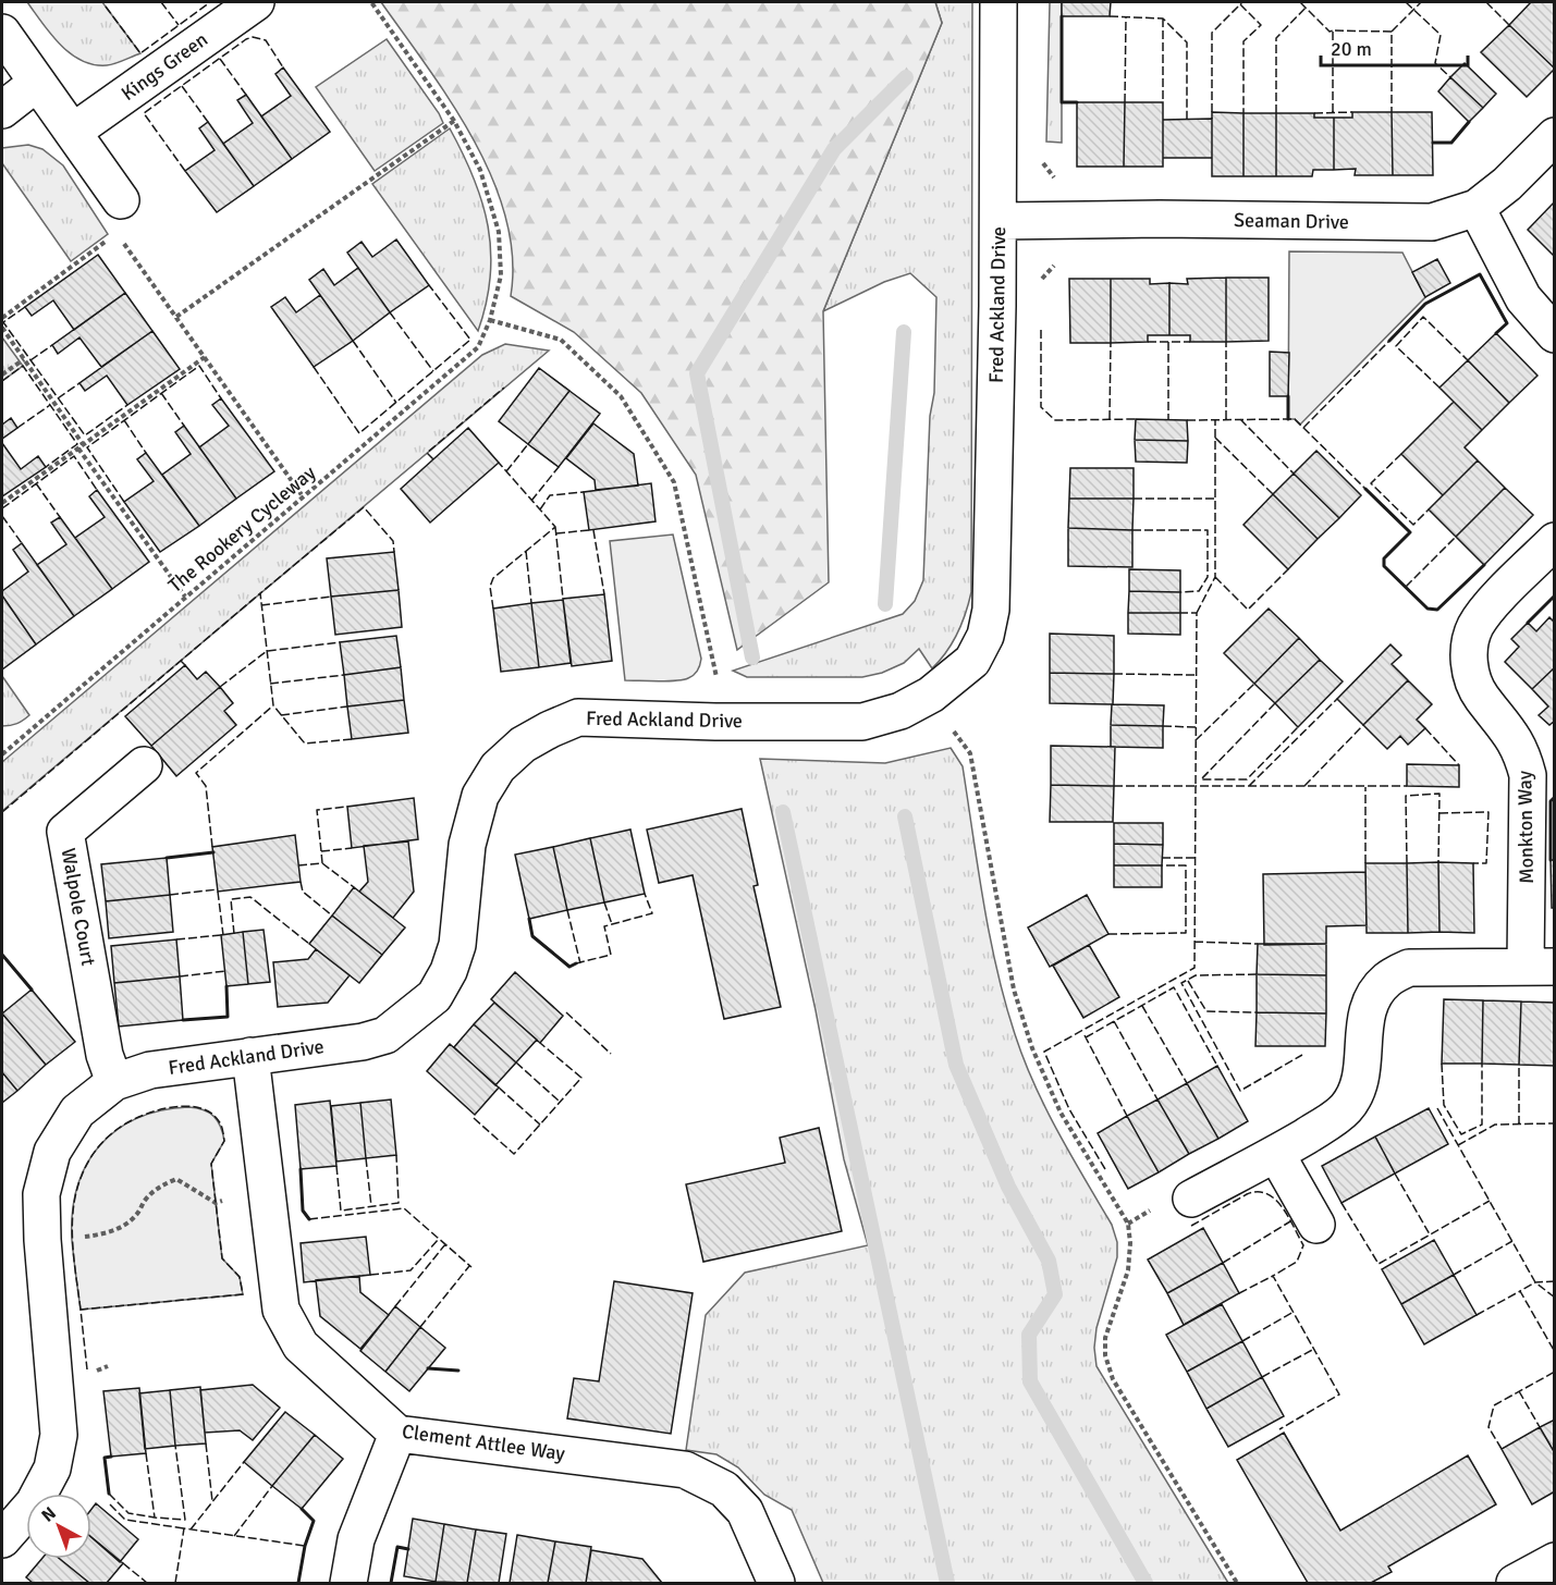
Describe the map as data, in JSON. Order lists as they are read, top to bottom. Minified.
{"streets":{"street":["Kings Green","Seaman Drive","Fred Ackland Drive","Monkton Way","Walpole Court","Clement Attlee Way"],"path":["The Rookery Cycleway"]},"crossings":[["Seaman Drive","Fred Ackland Drive"],["Fred Ackland Drive","Walpole Court"],["Fred Ackland Drive","Clement Attlee Way"]],"scale_bar":"20 m","north":"top left"}
